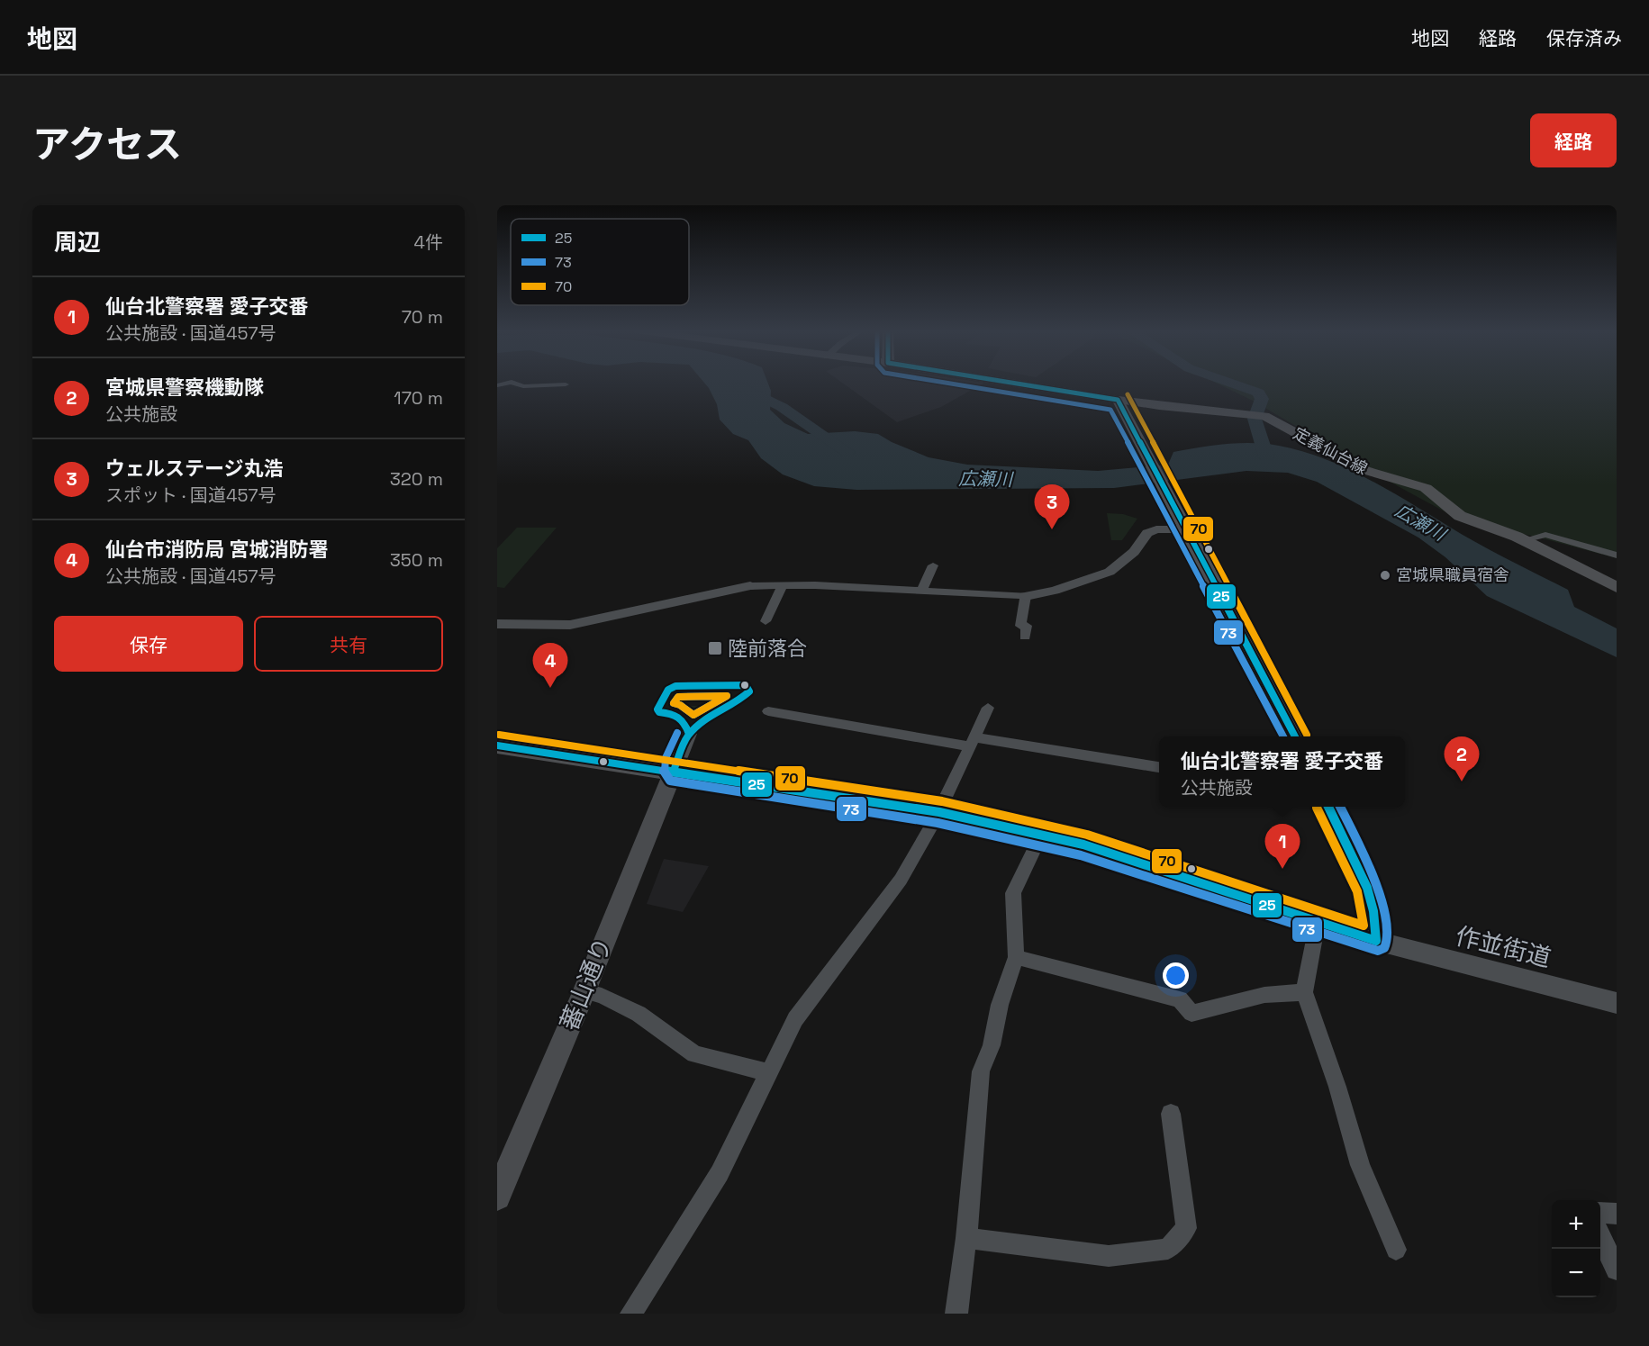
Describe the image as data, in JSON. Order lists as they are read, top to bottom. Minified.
{"streets":{"main road":["定義仙台線","蕃山通り"],"street":["作並街道"]},"water":["広瀬川"],"places":{"other":["宮城県職員宿舎"],"transit":["陸前落合"]},"lines":["transit line 25","transit line 73","transit line 70"],"legend":["25","73","70"],"page":{"header":"地図","nav":["地図","経路","保存済み"],"title":"アクセス","buttons":["経路",["保存","共有"]],"heading":["周辺","4件"],"list":[{"mark":"1","name":"仙台北警察署 愛子交番","note":"公共施設 · 国道457号","value":"70 m"},{"mark":"2","name":"宮城県警察機動隊","note":"公共施設","value":"170 m"},{"mark":"3","name":"ウェルステージ丸浩","note":"スポット · 国道457号","value":"320 m"},{"mark":"4","name":"仙台市消防局 宮城消防署","note":"公共施設 · 国道457号","value":"350 m"}],"pins":["3","4","2","1"],"popup":["仙台北警察署 愛子交番","公共施設"],"map_buttons":["+","−"]}}
